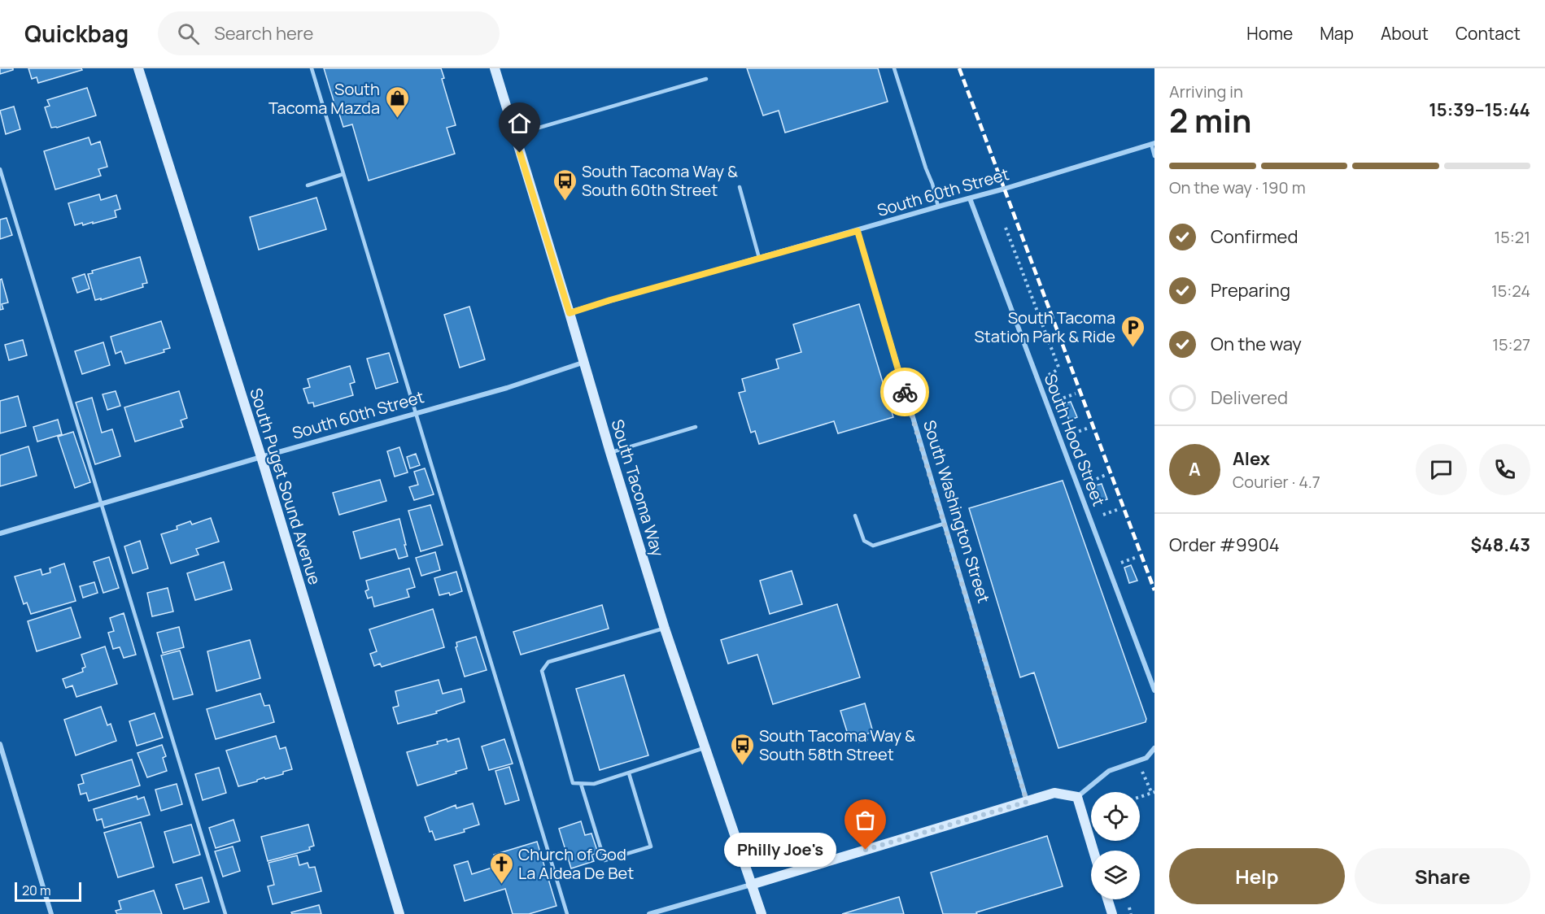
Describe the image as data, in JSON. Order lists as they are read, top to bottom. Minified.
{"streets":{"street":["South 60th Street","South Hood Street","South Puget Sound Avenue","South Tacoma Way","South Washington Street"]},"crossings":[["South 60th Street","South Hood Street"],["South 60th Street","South Puget Sound Avenue"],["South 60th Street","South Tacoma Way"],["South 60th Street","South Washington Street"]],"places":{"shop":["South Tacoma Mazda"],"bus stop":["South Tacoma Way & South 60th Street","South Tacoma Way & South 58th Street"],"parking":["South Tacoma Station Park & Ride"],"other":["Philly Joe's"],"church":["Church of God La Aldea De Bet"]},"scale_bar":"20 m","page":{"header":"Quickbag","search":"Search here","nav":["Home","Map","About","Contact"],"heading":["2 min","Arriving in","15:39–15:44"],"panel":["Alex","Courier · 4.7","Order #9904","$48.43"],"bar":"On the way · 190 m","list":[["Confirmed","15:21"],["Preparing","15:24"],["On the way","15:27"],"Delivered"],"round":"A","bubble":"Philly Joe's","buttons":["Help","Share"],"scale":"20 m"}}
